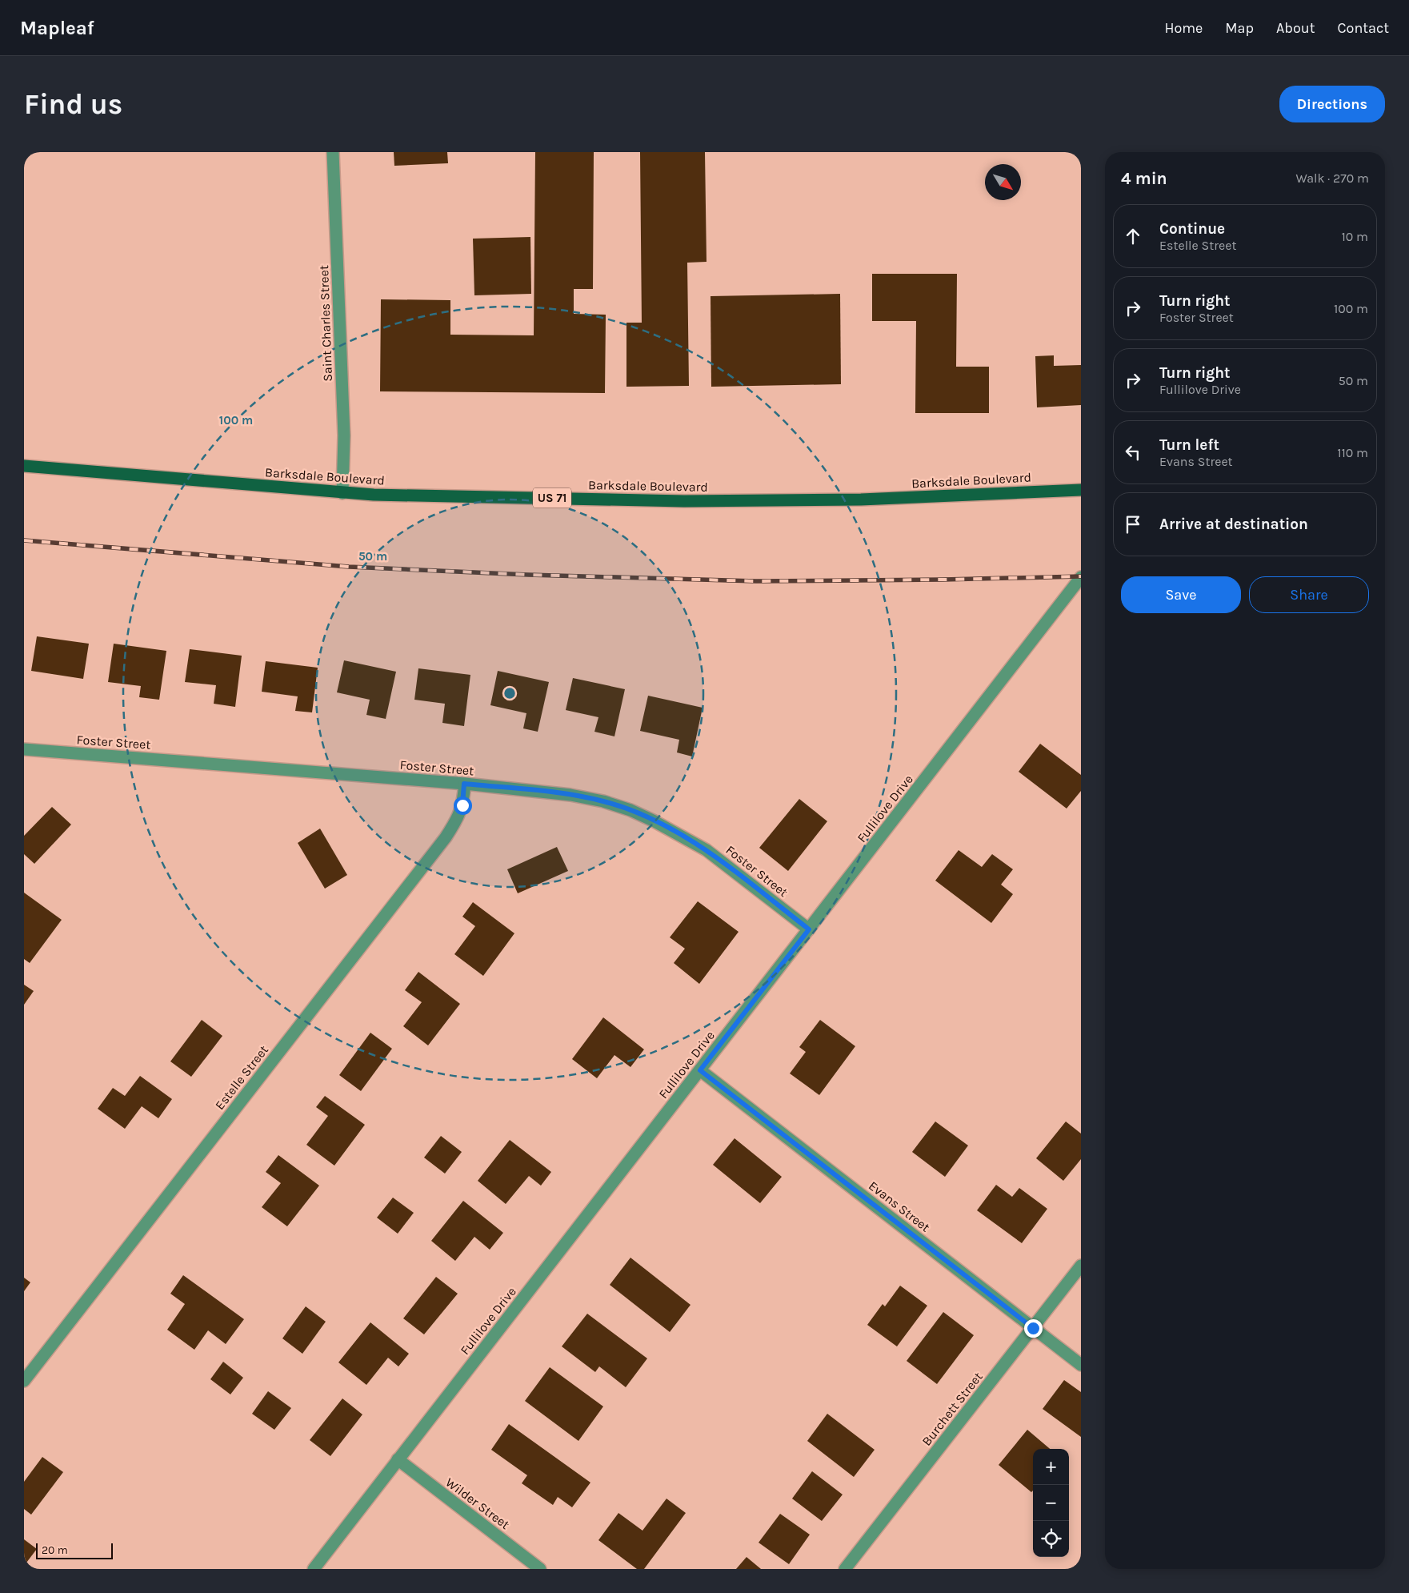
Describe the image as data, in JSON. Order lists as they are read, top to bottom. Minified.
{"streets":{"main road":["Barksdale Boulevard","US 71"],"street":["Saint Charles Street","Foster Street","Fullilove Drive","Estelle Street","Evans Street","Burchett Street","Wilder Street"]},"crossings":[["Saint Charles Street","Barksdale Boulevard"],["Foster Street","Fullilove Drive"],["Foster Street","Estelle Street"],["Fullilove Drive","Evans Street"],["Fullilove Drive","Wilder Street"],["Evans Street","Burchett Street"]],"scale_bar":"20 m","north":"bottom right","page":{"header":"Mapleaf","nav":["Home","Map","About","Contact"],"buttons":["Directions",["Save","Share"]],"title":"Find us","heading":["4 min","Walk · 270 m"],"list":[["Continue","Estelle Street","10 m"],["Turn right","Foster Street","100 m"],["Turn right","Fullilove Drive","50 m"],["Turn left","Evans Street","110 m"],"Arrive at destination"],"map_buttons":["+","−"],"scale":"20 m"},"rings":["100 m","50 m"]}
